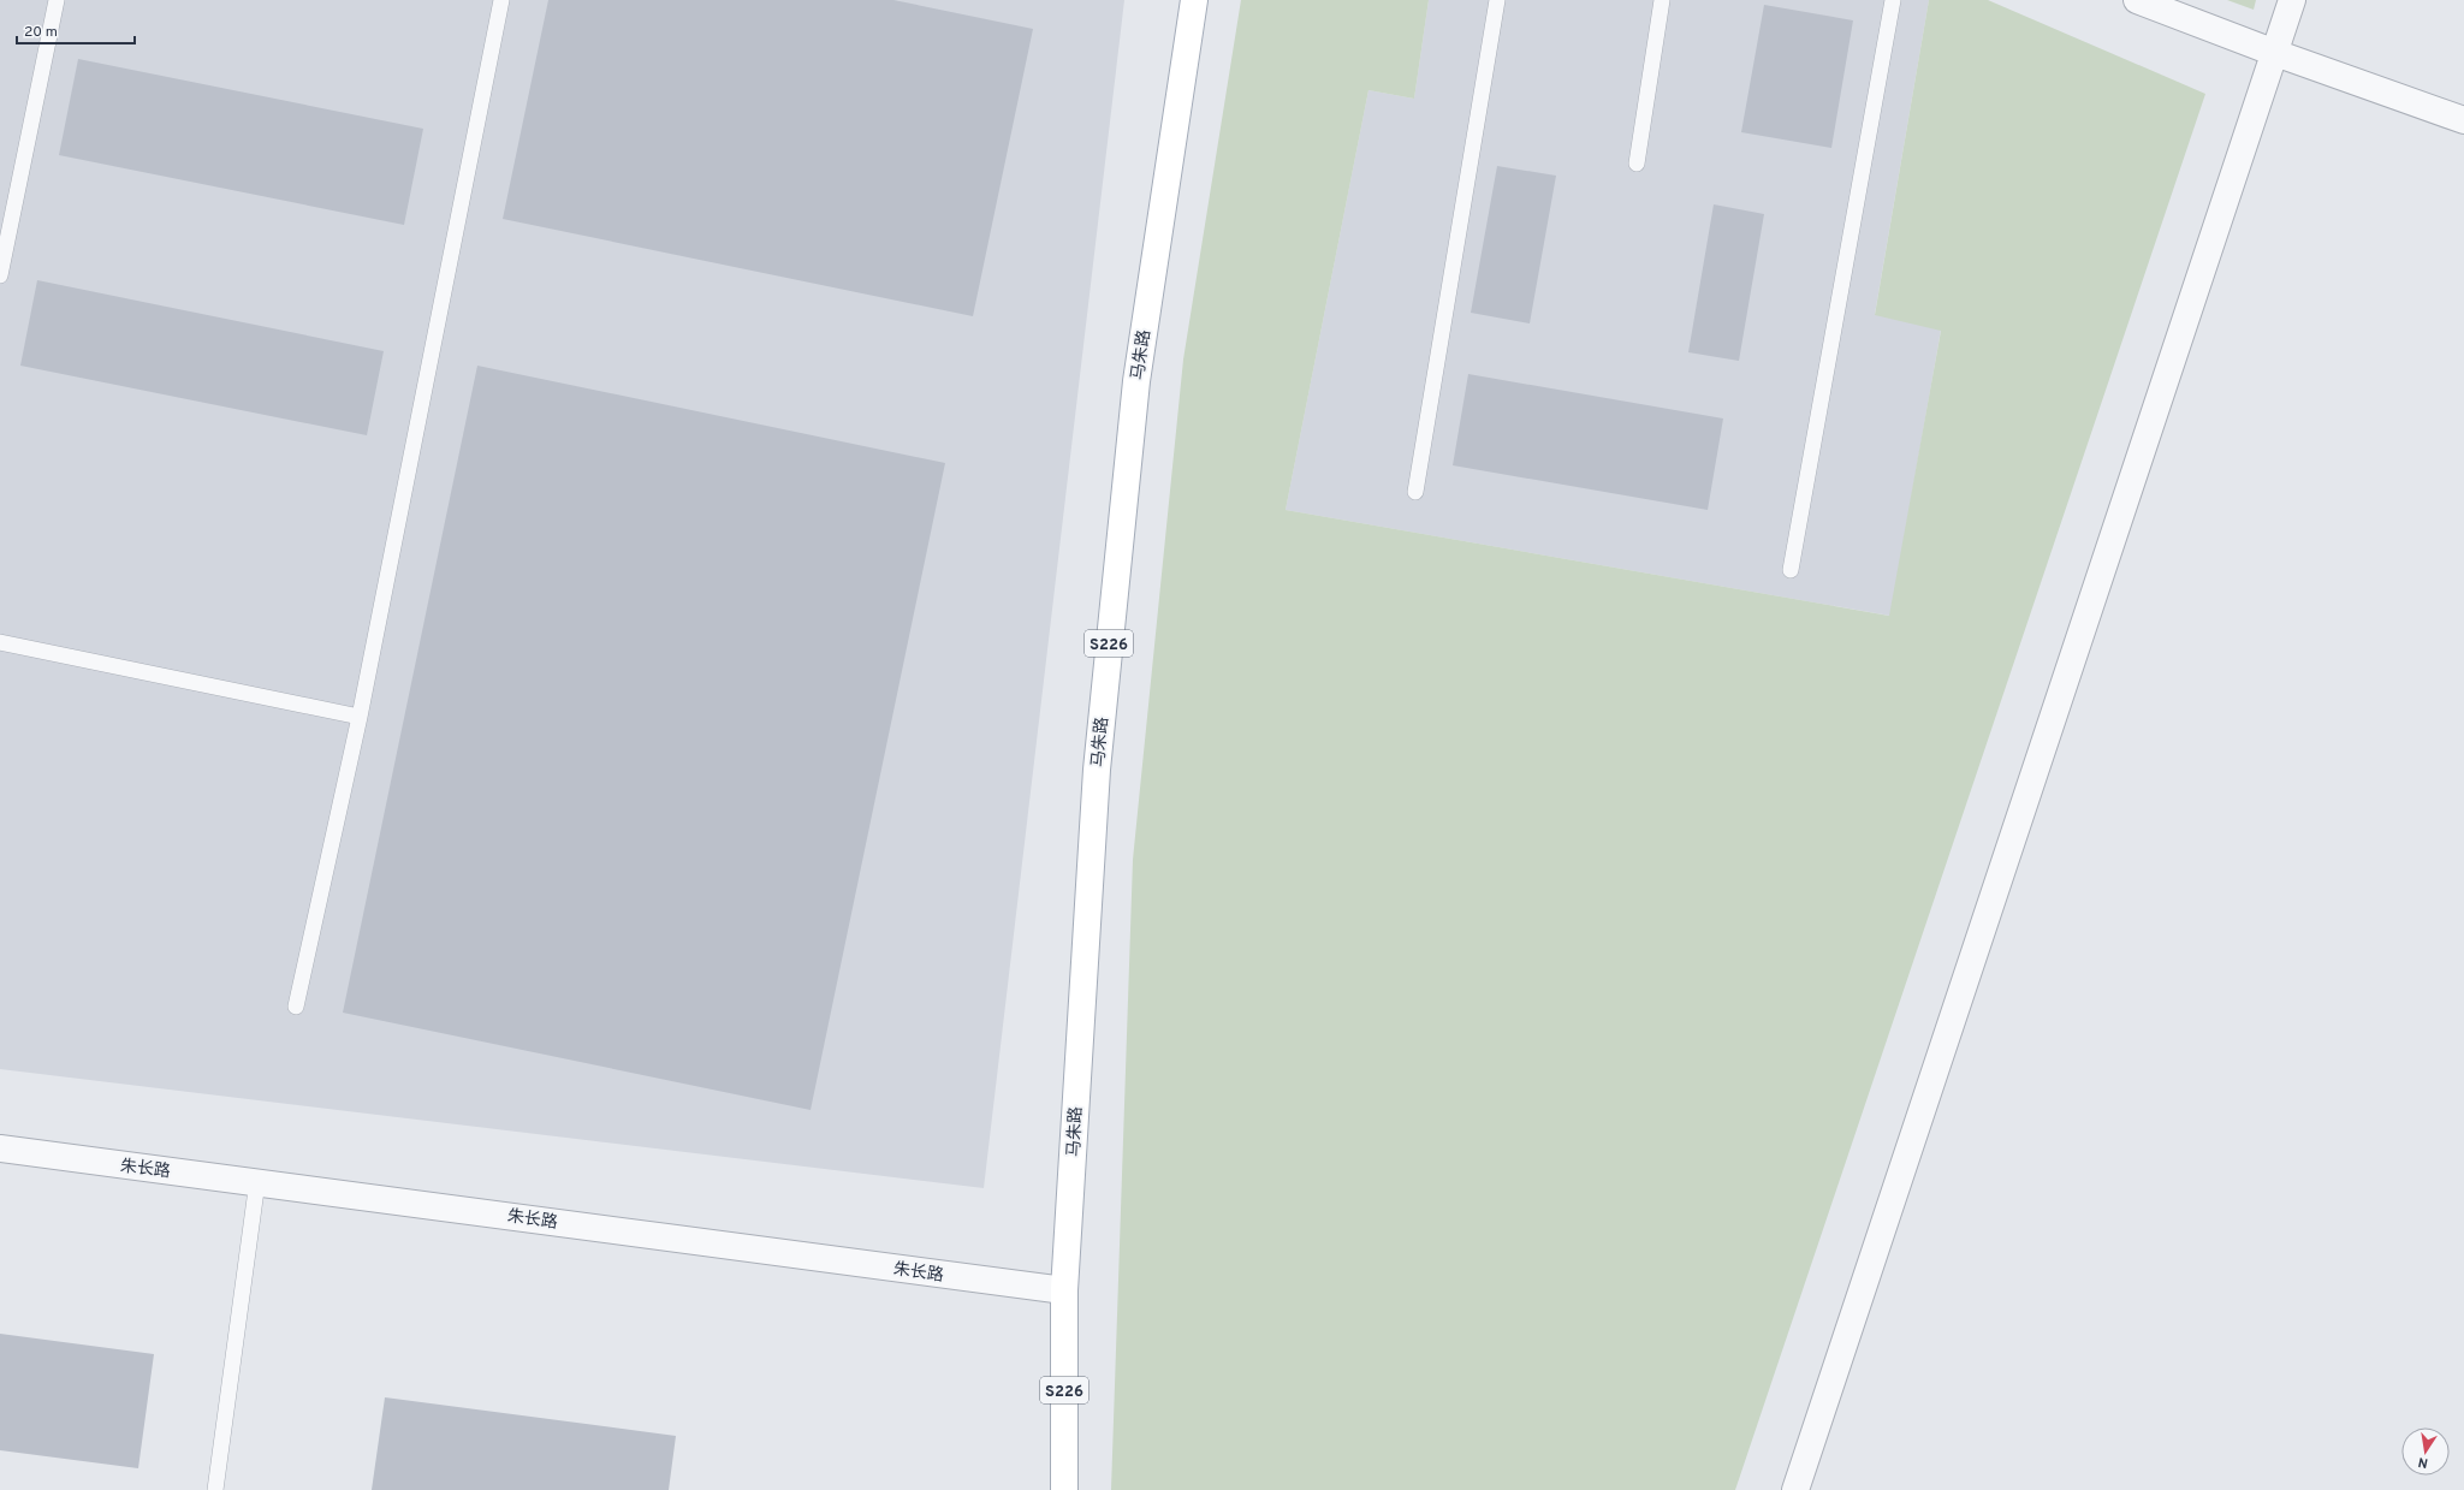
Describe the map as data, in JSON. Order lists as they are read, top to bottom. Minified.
{"streets":{"main road":["马朱路","S226"],"street":["朱长路"]},"crossings":[["马朱路","朱长路"]],"scale_bar":"20 m","north":"bottom"}
